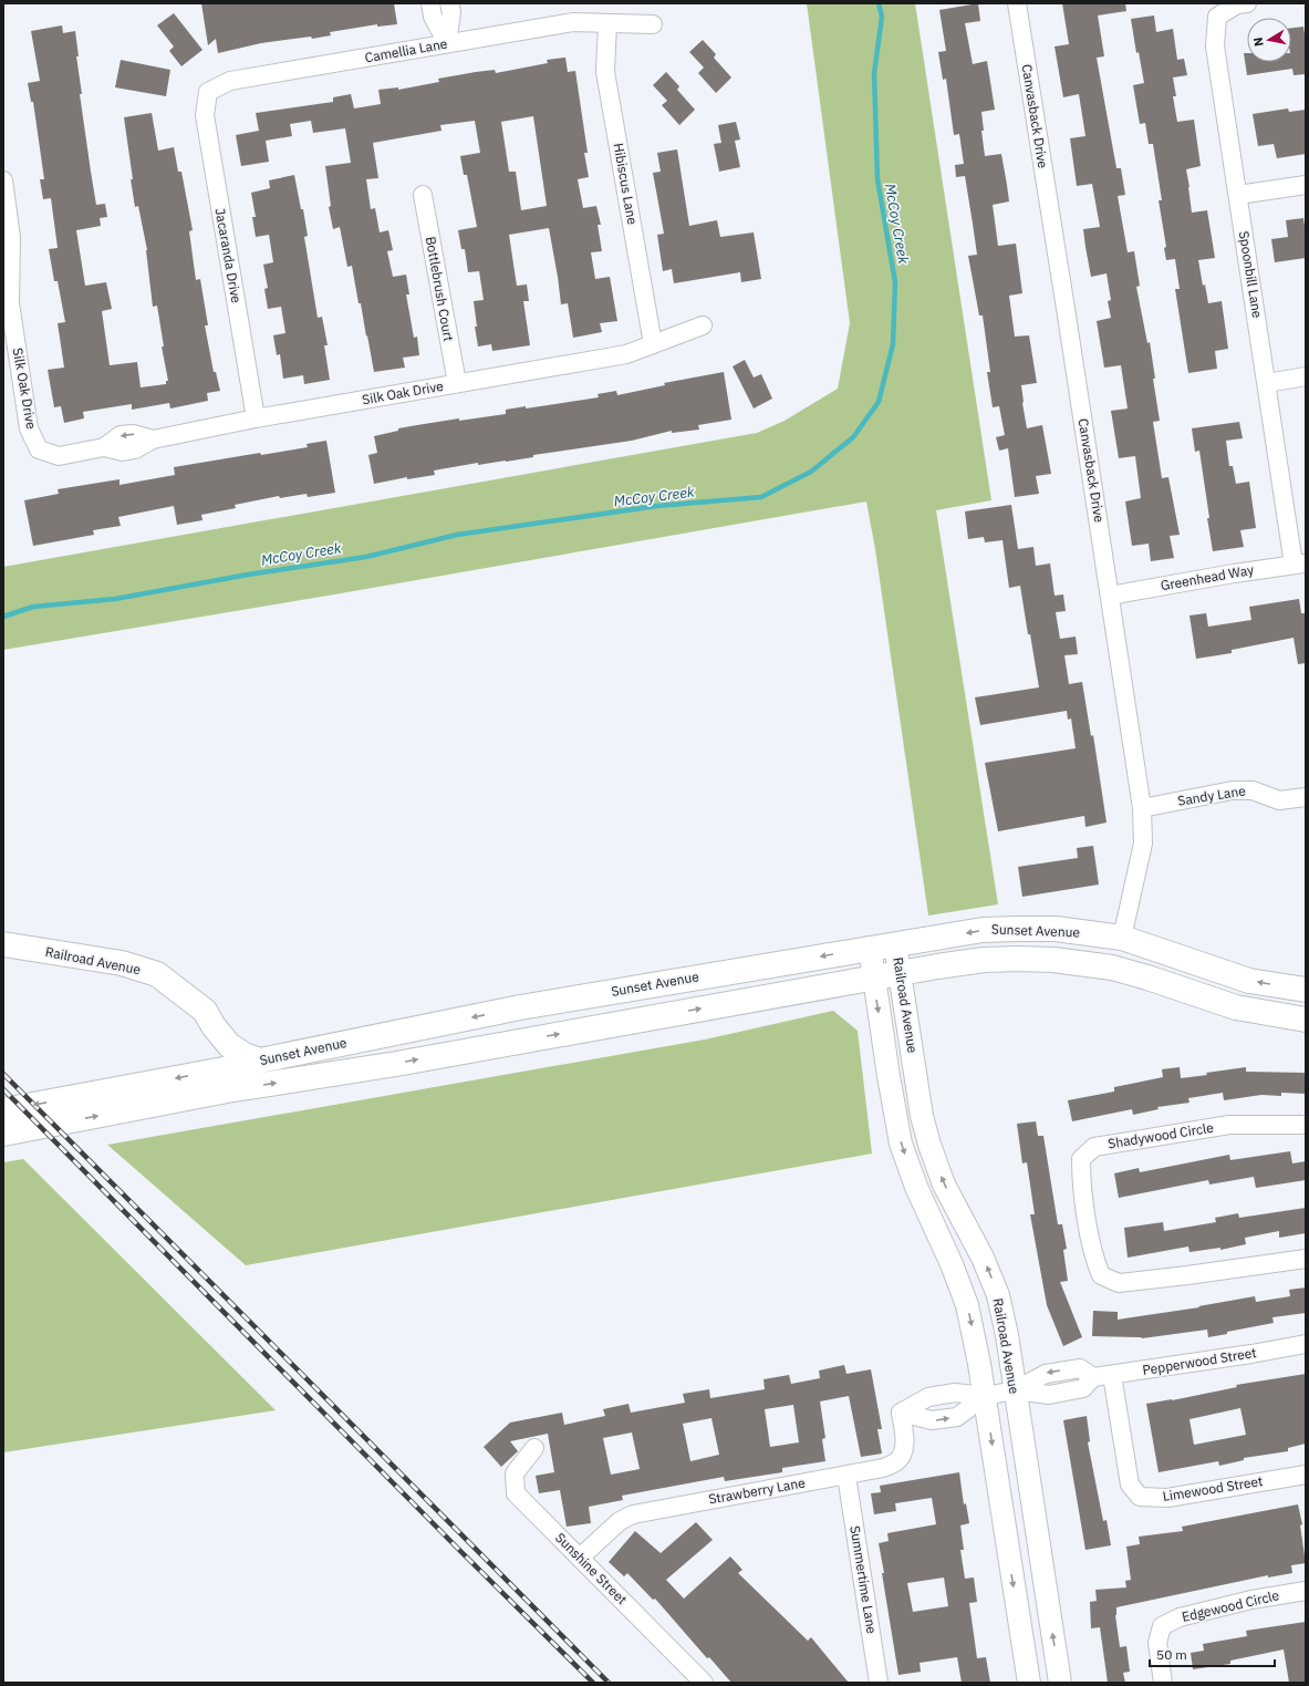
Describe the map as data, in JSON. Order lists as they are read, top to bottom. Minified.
{"streets":{"main road":["Sunset Avenue","Railroad Avenue"],"street":["Camellia Lane","Canvasback Drive","Hibiscus Lane","Jacaranda Drive","Spoonbill Lane","Bottlebrush Court","Silk Oak Drive","Greenhead Way","Sandy Lane","Shadywood Circle","Pepperwood Street","Limewood Street","Strawberry Lane","Sunshine Street","Summertime Lane","Edgewood Circle"]},"crossings":[["Camellia Lane","Hibiscus Lane"],["Camellia Lane","Jacaranda Drive"],["Canvasback Drive","Greenhead Way"],["Canvasback Drive","Sandy Lane"],["Canvasback Drive","Sunset Avenue"],["Hibiscus Lane","Silk Oak Drive"],["Jacaranda Drive","Silk Oak Drive"],["Spoonbill Lane","Greenhead Way"],["Bottlebrush Court","Silk Oak Drive"],["Sunset Avenue","Railroad Avenue"],["Railroad Avenue","Pepperwood Street"],["Pepperwood Street","Limewood Street"],["Strawberry Lane","Sunshine Street"],["Strawberry Lane","Summertime Lane"]],"water":["McCoy Creek"],"scale_bar":"50 m","north":"left"}
